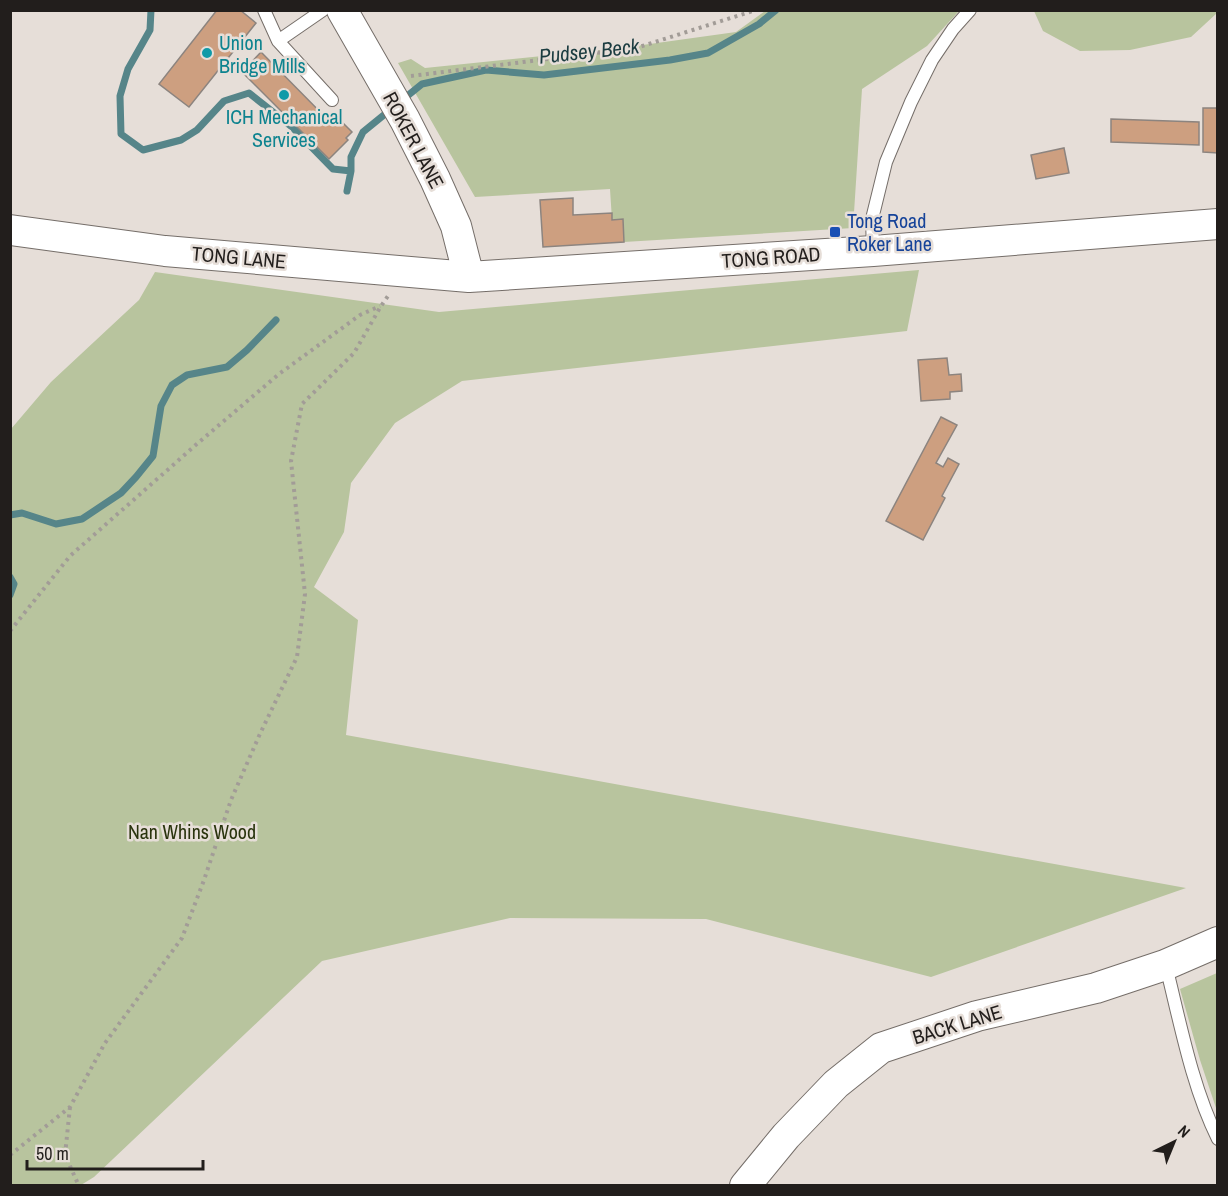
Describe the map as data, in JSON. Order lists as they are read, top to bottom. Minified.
{"streets":{"street":["ROKER LANE","TONG LANE","TONG ROAD","BACK LANE"]},"crossings":[["ROKER LANE","TONG LANE"],["ROKER LANE","TONG ROAD"],["TONG LANE","TONG ROAD"]],"water":["Pudsey Beck"],"parks":["Nan Whins Wood"],"places":{"other":["Union Bridge Mills","ICH Mechanical Services"],"transit":["Tong Road Roker Lane"]},"scale_bar":"50 m","north":"top right"}
